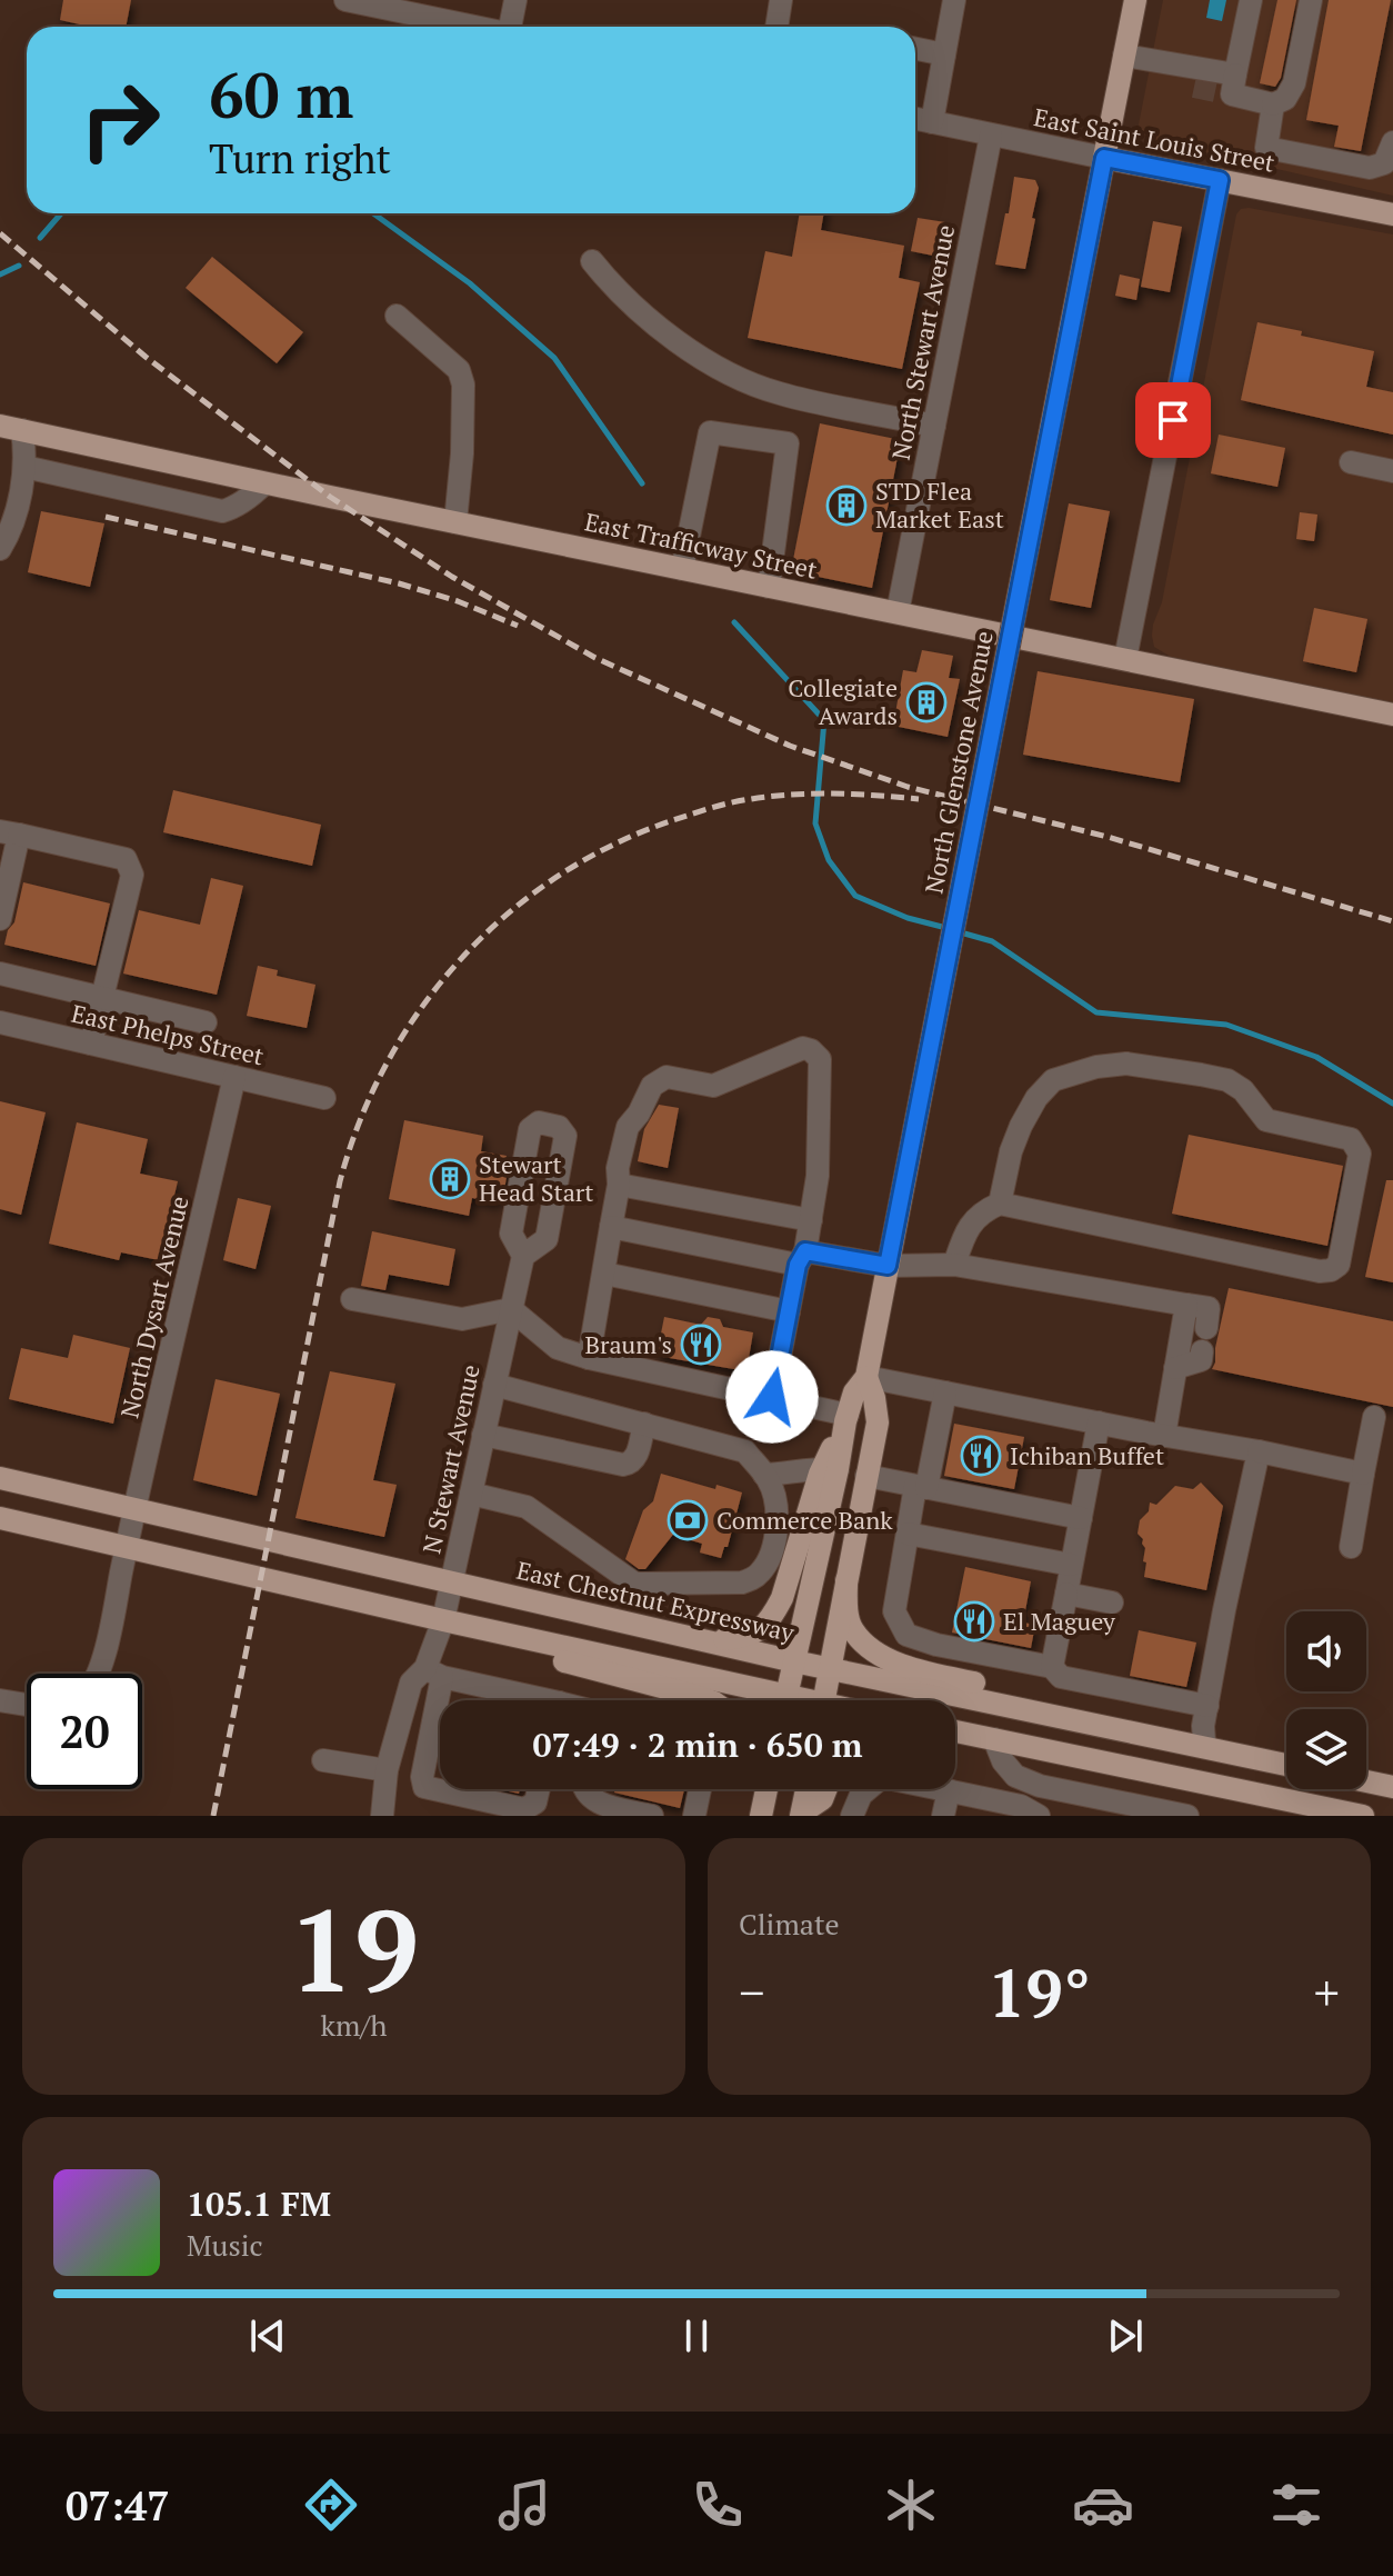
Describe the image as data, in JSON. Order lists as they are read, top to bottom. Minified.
{"streets":{"main road":["East Saint Louis Street","East Trafficway Street","North Glenstone Avenue","East Chestnut Expressway"],"street":["North Stewart Avenue","East Phelps Street","North Dysart Avenue","N Stewart Avenue"]},"crossings":[["East Saint Louis Street","North Stewart Avenue"],["East Saint Louis Street","North Glenstone Avenue"],["North Stewart Avenue","East Trafficway Street"],["North Glenstone Avenue","East Chestnut Expressway"],["East Phelps Street","North Dysart Avenue"],["North Dysart Avenue","East Chestnut Expressway"],["N Stewart Avenue","East Chestnut Expressway"]],"places":{"building":["STD Flea Market East","Collegiate Awards","Stewart Head Start"],"restaurant":["Braum's","Ichiban Buffet","El Maguey"],"bank":["Commerce Bank"]},"page":{"turn":["60 m","Turn right"],"limit":"20","trip":"07:49 · 2 min · 650 m","tile":[["19","km/h"],"Climate"],"heat":["−","19°","+"],"song":["105.1 FM","Music"],"tabs":"07:47"}}
